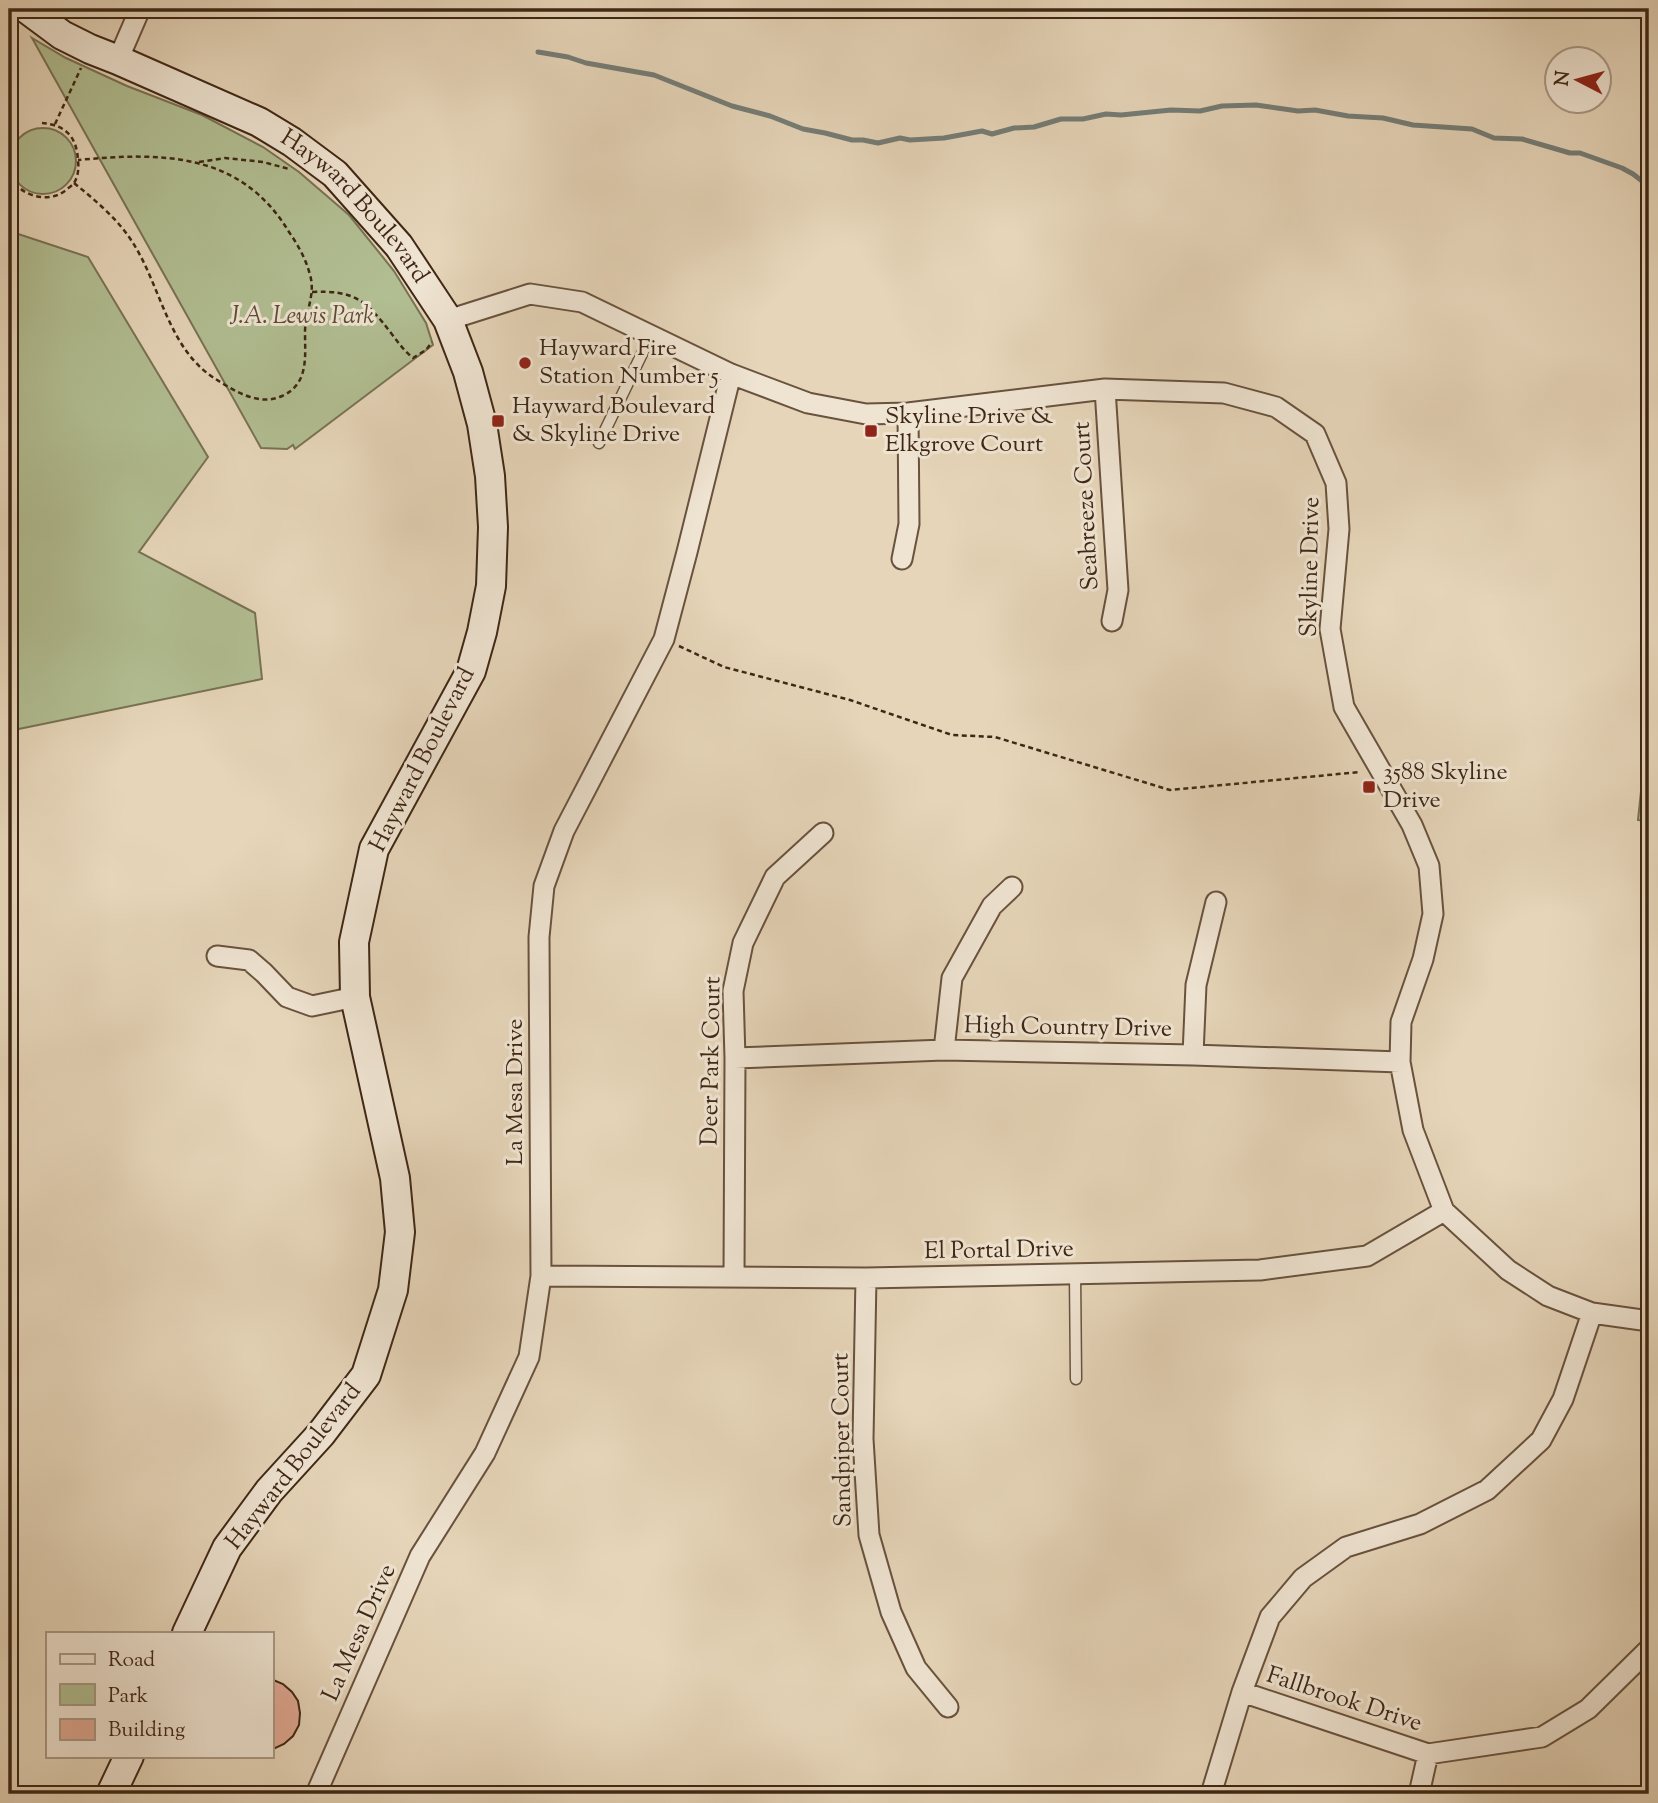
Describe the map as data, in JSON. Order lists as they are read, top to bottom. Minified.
{"streets":{"main road":["Hayward Boulevard"],"street":["Seabreeze Court","Skyline Drive","High Country Drive","Deer Park Court","La Mesa Drive","El Portal Drive","Sandpiper Court","Fallbrook Drive"]},"crossings":[["Hayward Boulevard","Skyline Drive"],["Seabreeze Court","Skyline Drive"],["Skyline Drive","High Country Drive"],["Skyline Drive","La Mesa Drive"],["Skyline Drive","El Portal Drive"],["High Country Drive","Deer Park Court"],["Deer Park Court","El Portal Drive"],["La Mesa Drive","El Portal Drive"],["El Portal Drive","Sandpiper Court"]],"parks":["J.A. Lewis Park"],"places":{"other":["Hayward Fire Station Number 5"],"transit":["Hayward Boulevard & Skyline Drive","Skyline Drive & Elkgrove Court","3588 Skyline Drive"]},"legend":["Road","Park","Building"],"north":"left"}
